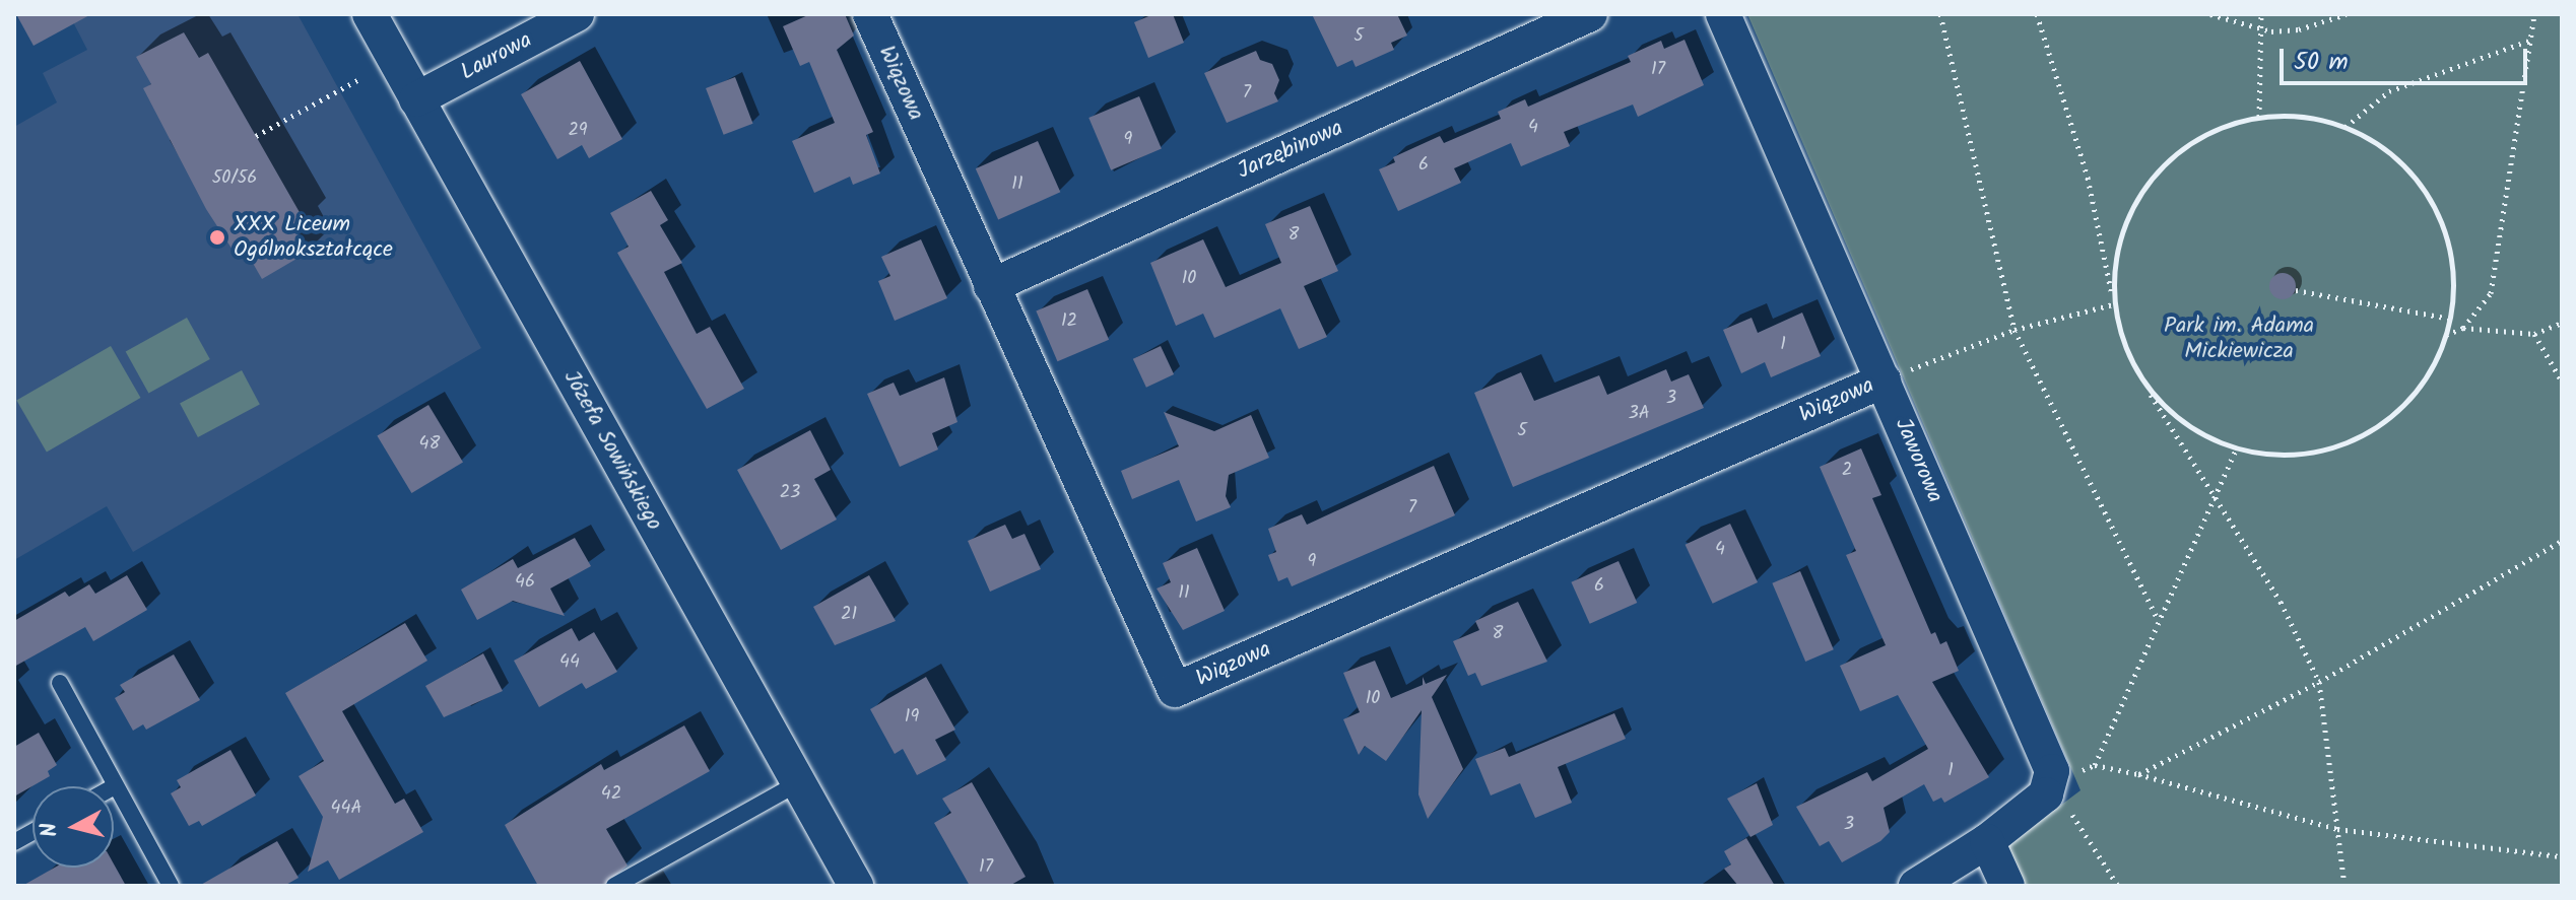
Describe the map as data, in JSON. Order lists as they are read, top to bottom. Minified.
{"streets":{"street":["Laurowa","Wiązowa","Jarzębinowa","Józefa Sowińskiego","Jaworowa"]},"crossings":[["Laurowa","Józefa Sowińskiego"],["Wiązowa","Jarzębinowa"],["Wiązowa","Jaworowa"]],"parks":["Park im. Adama Mickiewicza"],"places":["XXX Liceum Ogólnokształcące"],"house_numbers":["5","17","7","4","29","9","6","50/56","11","8","10","12","1","3","3A","5","48","2","23","7","4","9","46","6","11","21","8","44","10","19","1","42","44A","3","17"],"scale_bar":"50 m","north":"left"}
